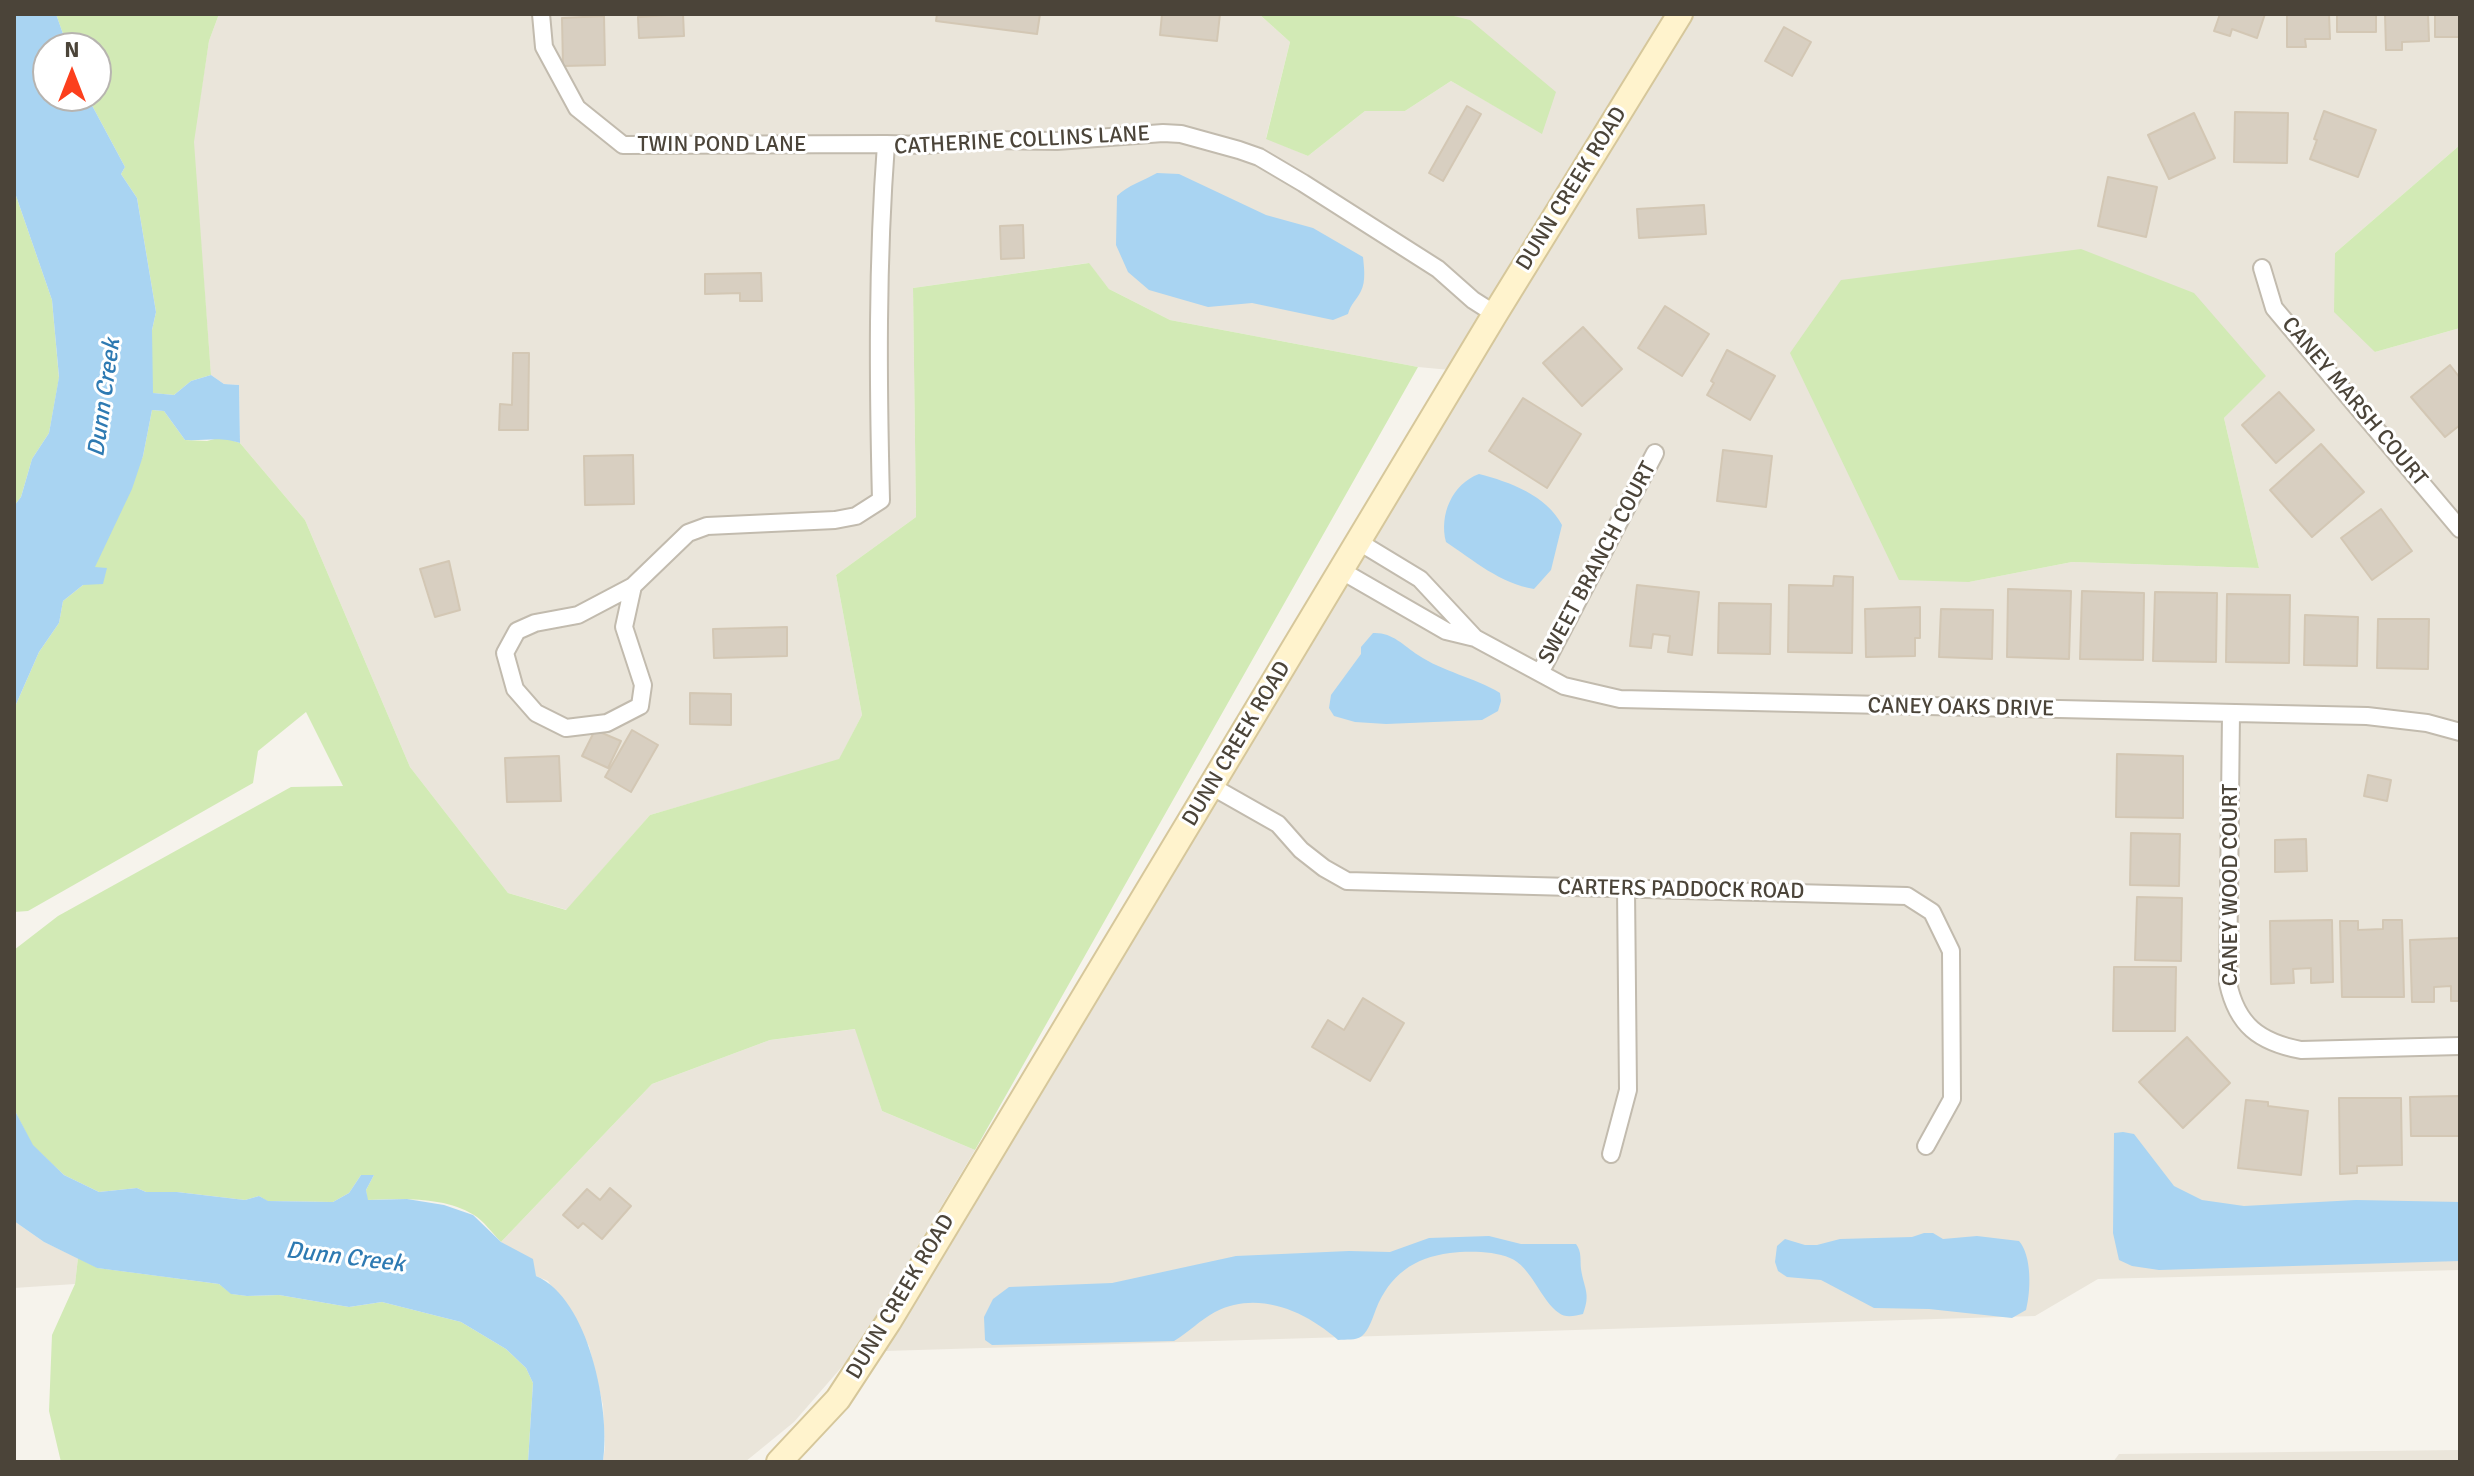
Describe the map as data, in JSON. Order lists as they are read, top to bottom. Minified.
{"streets":{"street":["CATHERINE COLLINS LANE","TWIN POND LANE","DUNN CREEK ROAD","CANEY MARSH COURT","SWEET BRANCH COURT","CANEY OAKS DRIVE","CANEY WOOD COURT","CARTERS PADDOCK ROAD"]},"crossings":[["CATHERINE COLLINS LANE","TWIN POND LANE"],["CATHERINE COLLINS LANE","DUNN CREEK ROAD"],["DUNN CREEK ROAD","CANEY OAKS DRIVE"],["DUNN CREEK ROAD","CARTERS PADDOCK ROAD"],["SWEET BRANCH COURT","CANEY OAKS DRIVE"],["CANEY OAKS DRIVE","CANEY WOOD COURT"]],"water":["Dunn Creek"],"north":"top"}
